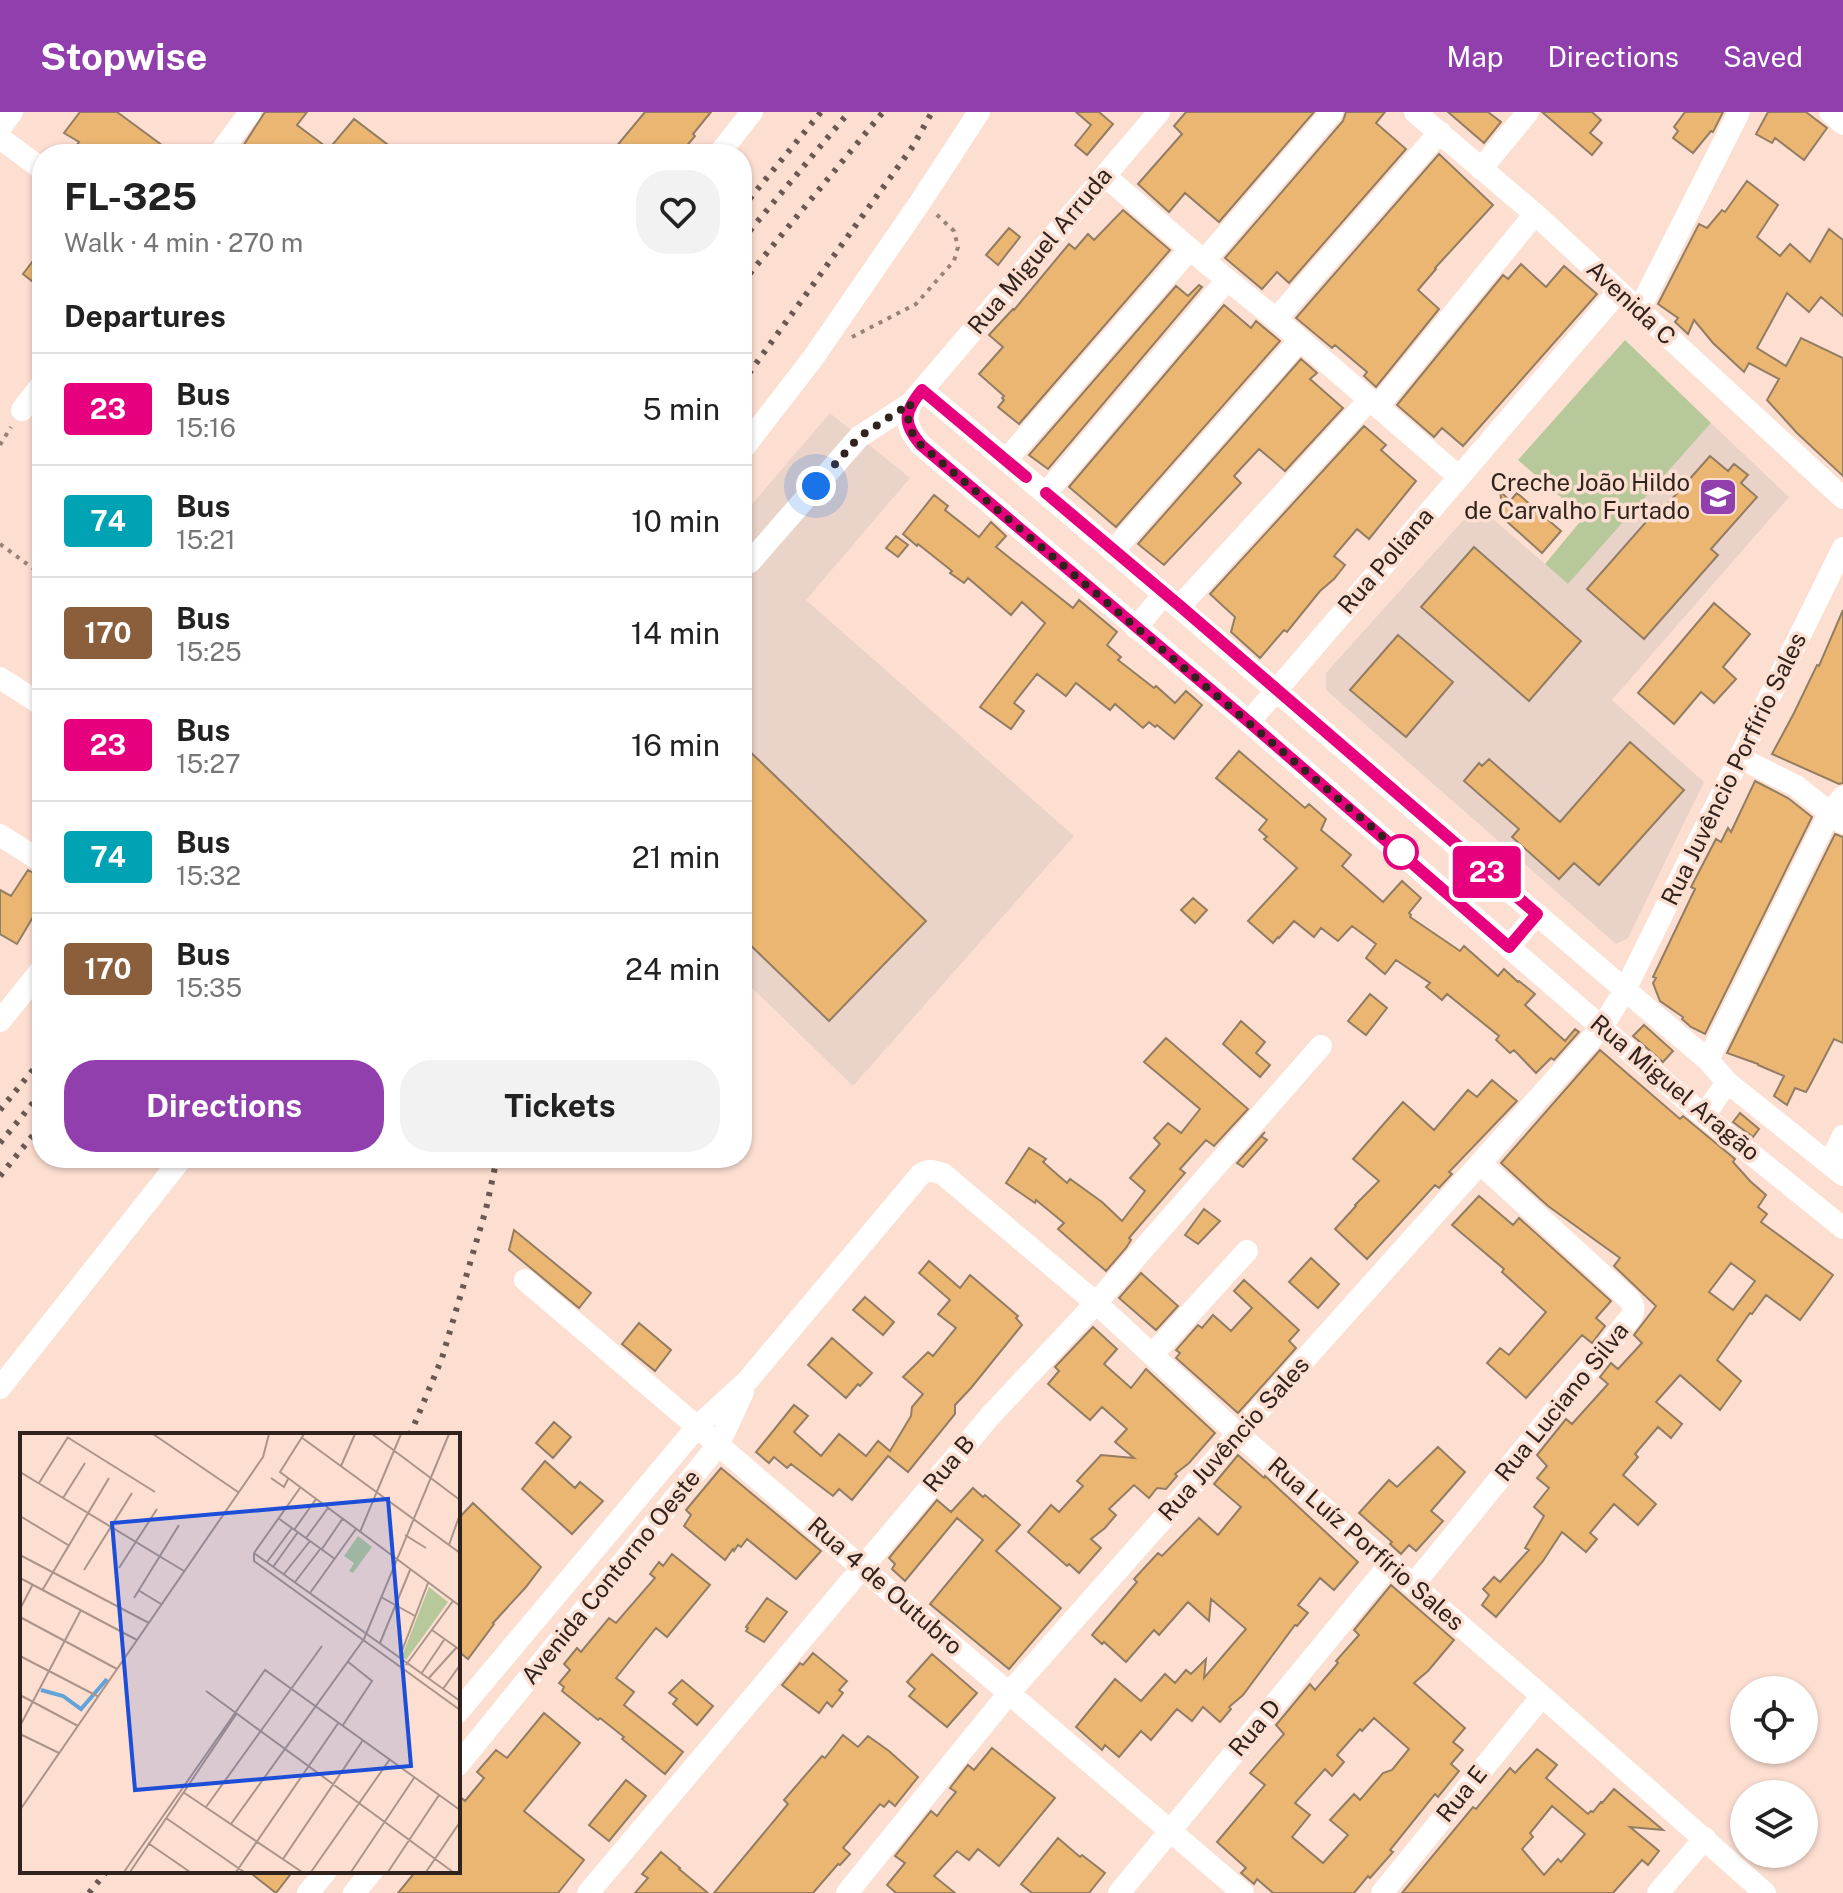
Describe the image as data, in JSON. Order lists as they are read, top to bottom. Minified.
{"streets":{"street":["Rua Miguel Arruda","Avenida C","Rua Poliana","Rua Juvêncio Porfírio Sales","Rua Miguel Aragão","Rua Luciano Silva","Rua Juvêncio Sales","Rua B","Rua Luíz Porfírio Sales","Avenida Contorno Oeste","Rua 4 de Outubro","Rua D","Rua E"]},"crossings":[["Rua Miguel Arruda","Rua Miguel Aragão"],["Avenida C","Rua Poliana"],["Rua Poliana","Rua Miguel Aragão"],["Rua Juvêncio Porfírio Sales","Rua Miguel Aragão"],["Rua Juvêncio Porfírio Sales","Rua Juvêncio Sales"],["Rua Miguel Aragão","Rua Juvêncio Sales"],["Rua Luciano Silva","Rua Juvêncio Sales"],["Rua Luciano Silva","Rua Luíz Porfírio Sales"],["Rua Juvêncio Sales","Rua Luíz Porfírio Sales"],["Rua Juvêncio Sales","Rua 4 de Outubro"],["Rua B","Rua Luíz Porfírio Sales"],["Rua B","Rua 4 de Outubro"],["Rua Luíz Porfírio Sales","Avenida Contorno Oeste"],["Rua Luíz Porfírio Sales","Rua D"],["Rua Luíz Porfírio Sales","Rua E"],["Avenida Contorno Oeste","Rua 4 de Outubro"],["Rua 4 de Outubro","Rua D"]],"places":{"school or university":["Creche João Hildo de Carvalho Furtado"]},"lines":["bus line 23"],"page":{"header":"Stopwise","nav":["Map","Directions","Saved"],"on_map":"23","heading":[["FL-325","Walk · 4 min · 270 m"],"Departures"],"list":[{"mark":"23","name":"Bus","note":"15:16","value":"5 min"},{"mark":"74","name":"Bus","note":"15:21","value":"10 min"},{"mark":"170","name":"Bus","note":"15:25","value":"14 min"},{"mark":"23","name":"Bus","note":"15:27","value":"16 min"},{"mark":"74","name":"Bus","note":"15:32","value":"21 min"},{"mark":"170","name":"Bus","note":"15:35","value":"24 min"}],"buttons":["Directions","Tickets"]}}
